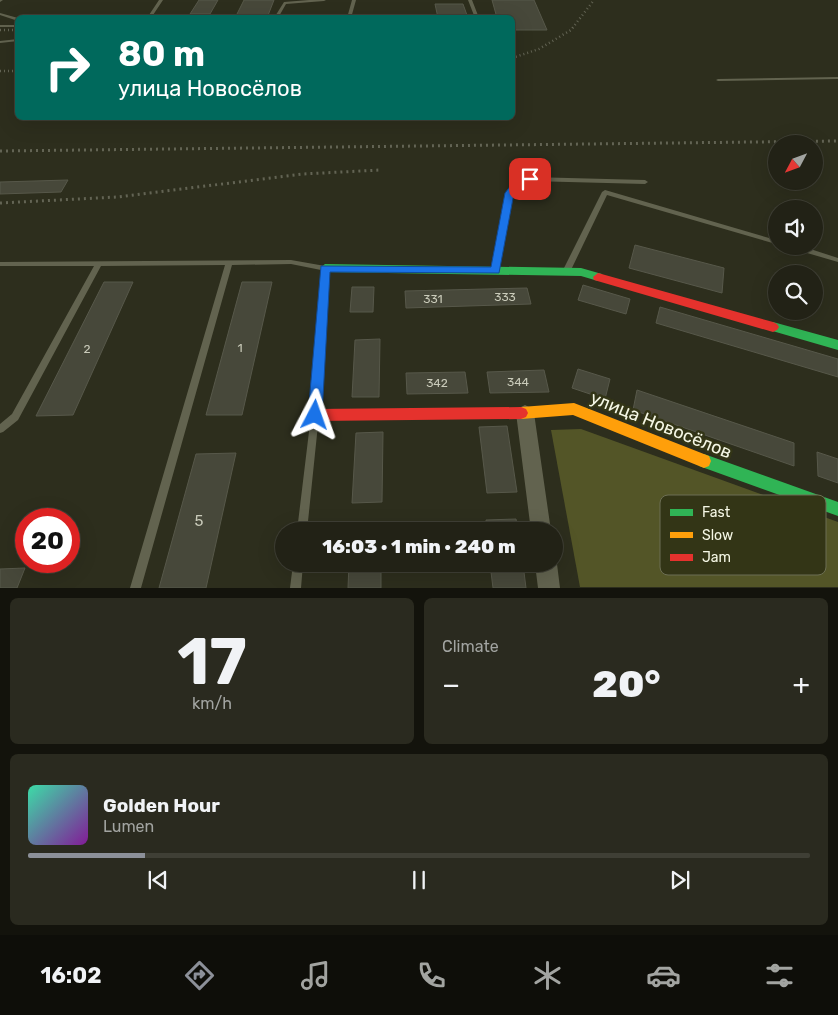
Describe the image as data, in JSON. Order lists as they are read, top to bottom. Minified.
{"streets":{"street":["улица Новосёлов"]},"house_numbers":["333","331","1","2","344","342","5"],"legend":["Fast","Slow","Jam"],"north":"bottom left","page":{"turn":["80 m","улица Новосёлов"],"limit":"20","trip":"16:03 · 1 min · 240 m","tile":[["17","km/h"],"Climate"],"heat":["−","20°","+"],"song":["Golden Hour","Lumen"],"tabs":"16:02"}}
